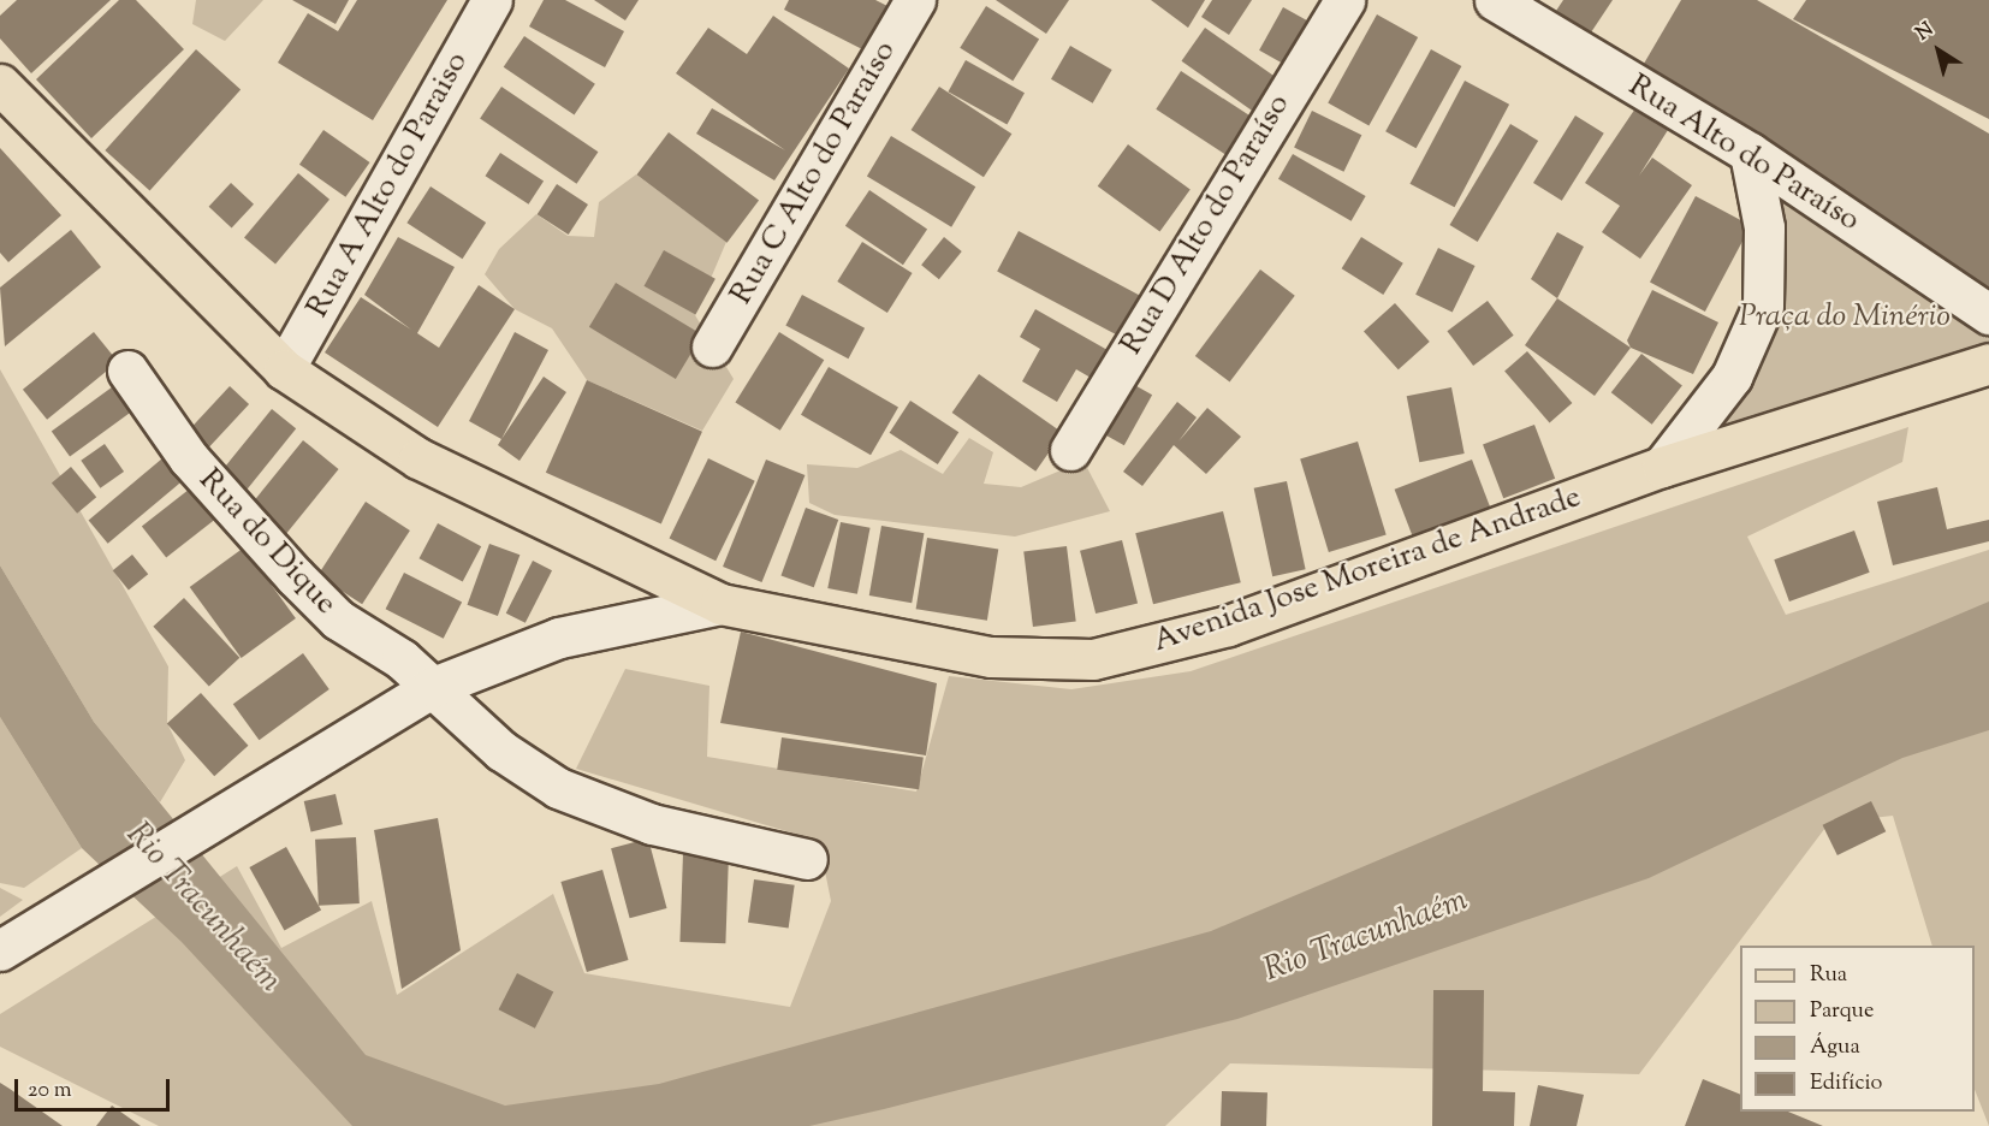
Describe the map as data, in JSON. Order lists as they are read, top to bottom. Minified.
{"streets":{"main road":["Avenida Jose Moreira de Andrade"],"street":["Rua Alto do Paraíso","Rua C Alto do Paraíso","Rua A Alto do Paraiso","Rua D Alto do Paraíso","Rua do Dique"]},"crossings":[["Rua A Alto do Paraiso","Avenida Jose Moreira de Andrade"]],"water":["Rio Tracunhaém"],"parks":["Praça do Minério"],"legend":["Rua","Parque","Água","Edifício"],"scale_bar":"20 m","north":"top left"}
